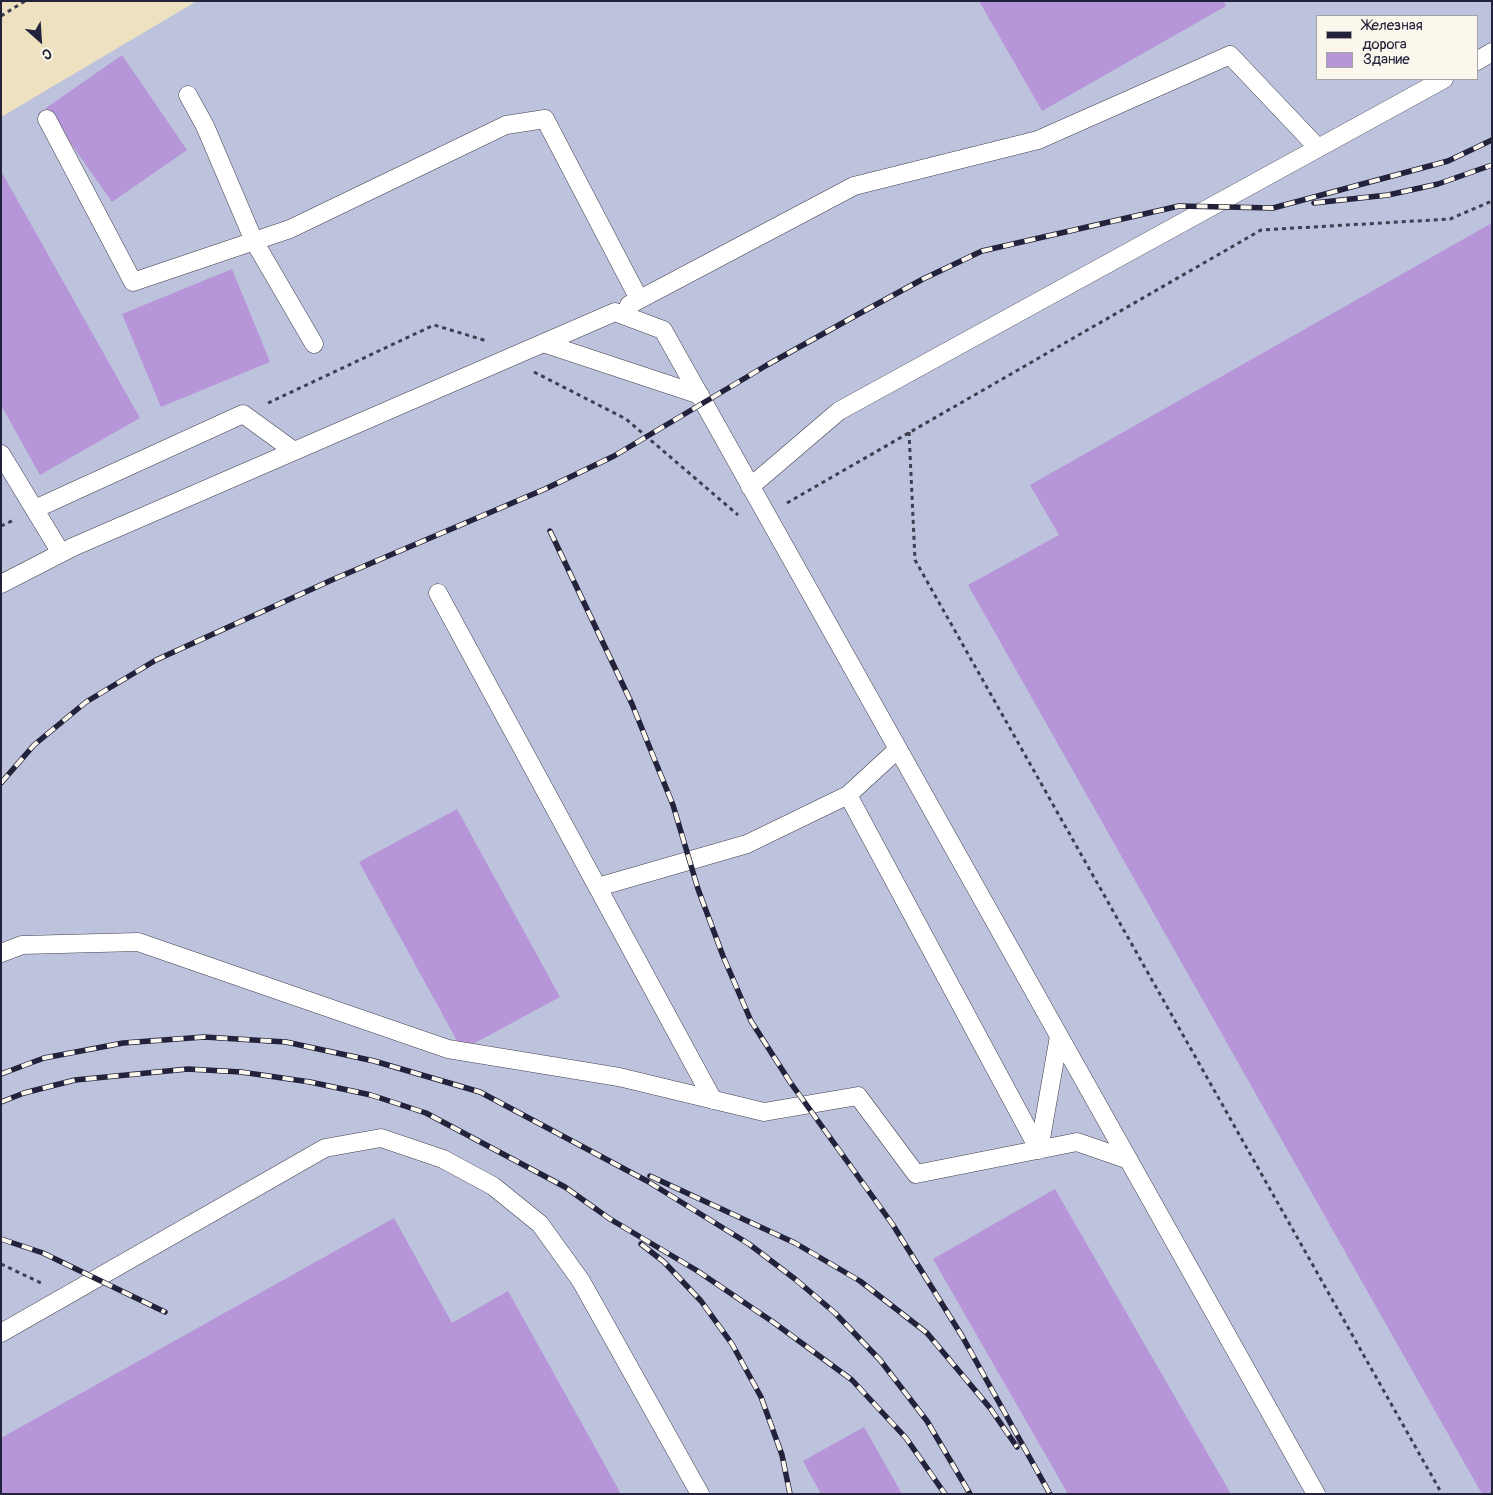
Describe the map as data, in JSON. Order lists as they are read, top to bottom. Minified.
{"legend":["Железная дорога","Здание"],"north":"bottom right"}
